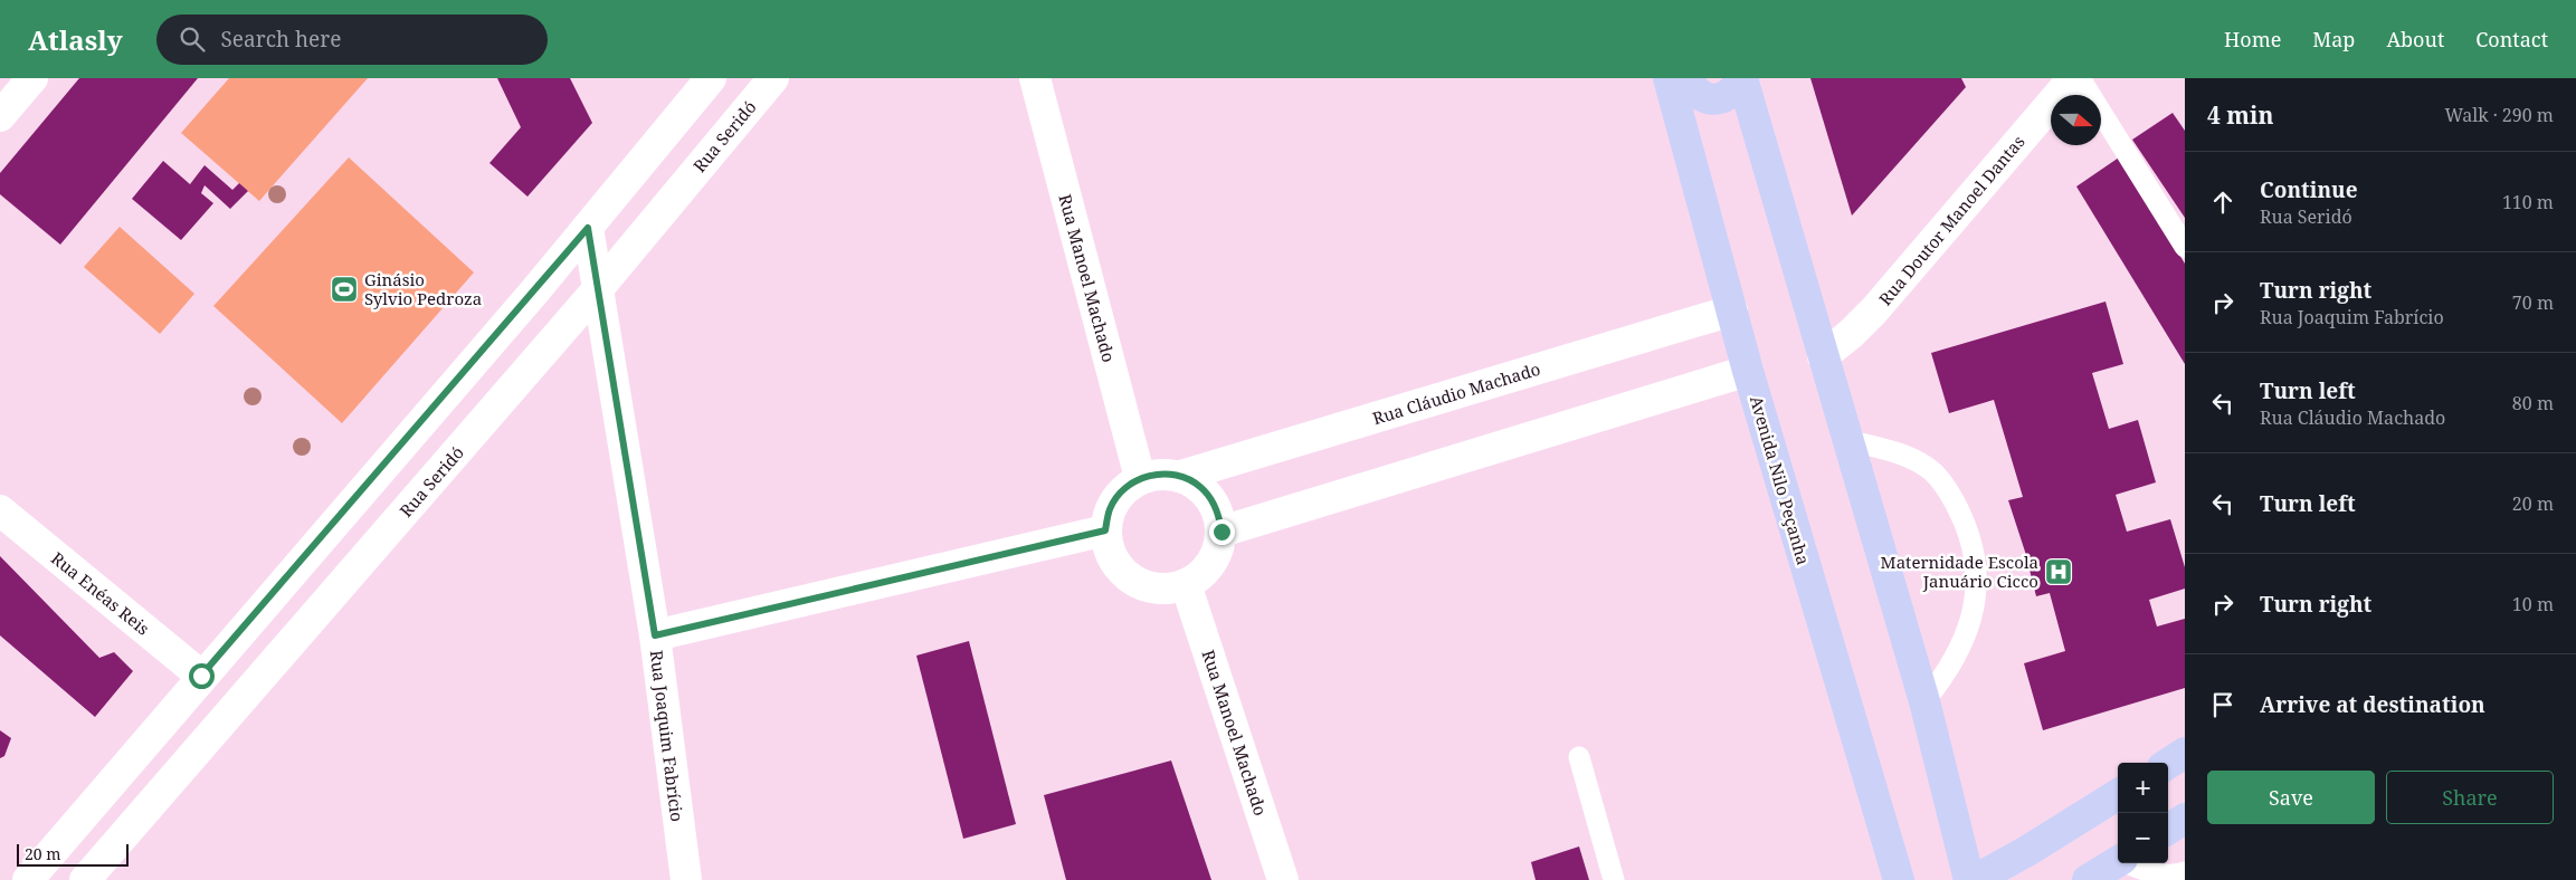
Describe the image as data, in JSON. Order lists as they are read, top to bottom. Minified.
{"streets":{"main road":["Avenida Nilo Peçanha"],"street":["Rua Seridó","Rua Doutor Manoel Dantas","Rua Manoel Machado","Rua Cláudio Machado","Rua Enéas Reis","Rua Joaquim Fabrício"]},"crossings":[["Rua Seridó","Rua Joaquim Fabrício"],["Rua Manoel Machado","Rua Cláudio Machado"],["Rua Cláudio Machado","Avenida Nilo Peçanha"]],"places":{"sports":["Ginásio Sylvio Pedroza"],"hospital":["Maternidade Escola Januário Cicco"]},"scale_bar":"20 m","north":"right","page":{"header":"Atlasly","search":"Search here","nav":["Home","Map","About","Contact"],"heading":["4 min","Walk · 290 m"],"list":[["Continue","Rua Seridó","110 m"],["Turn right","Rua Joaquim Fabrício","70 m"],["Turn left","Rua Cláudio Machado","80 m"],["Turn left","20 m"],["Turn right","10 m"],"Arrive at destination"],"buttons":["Save","Share"],"map_buttons":["+","−"],"scale":"20 m"}}
